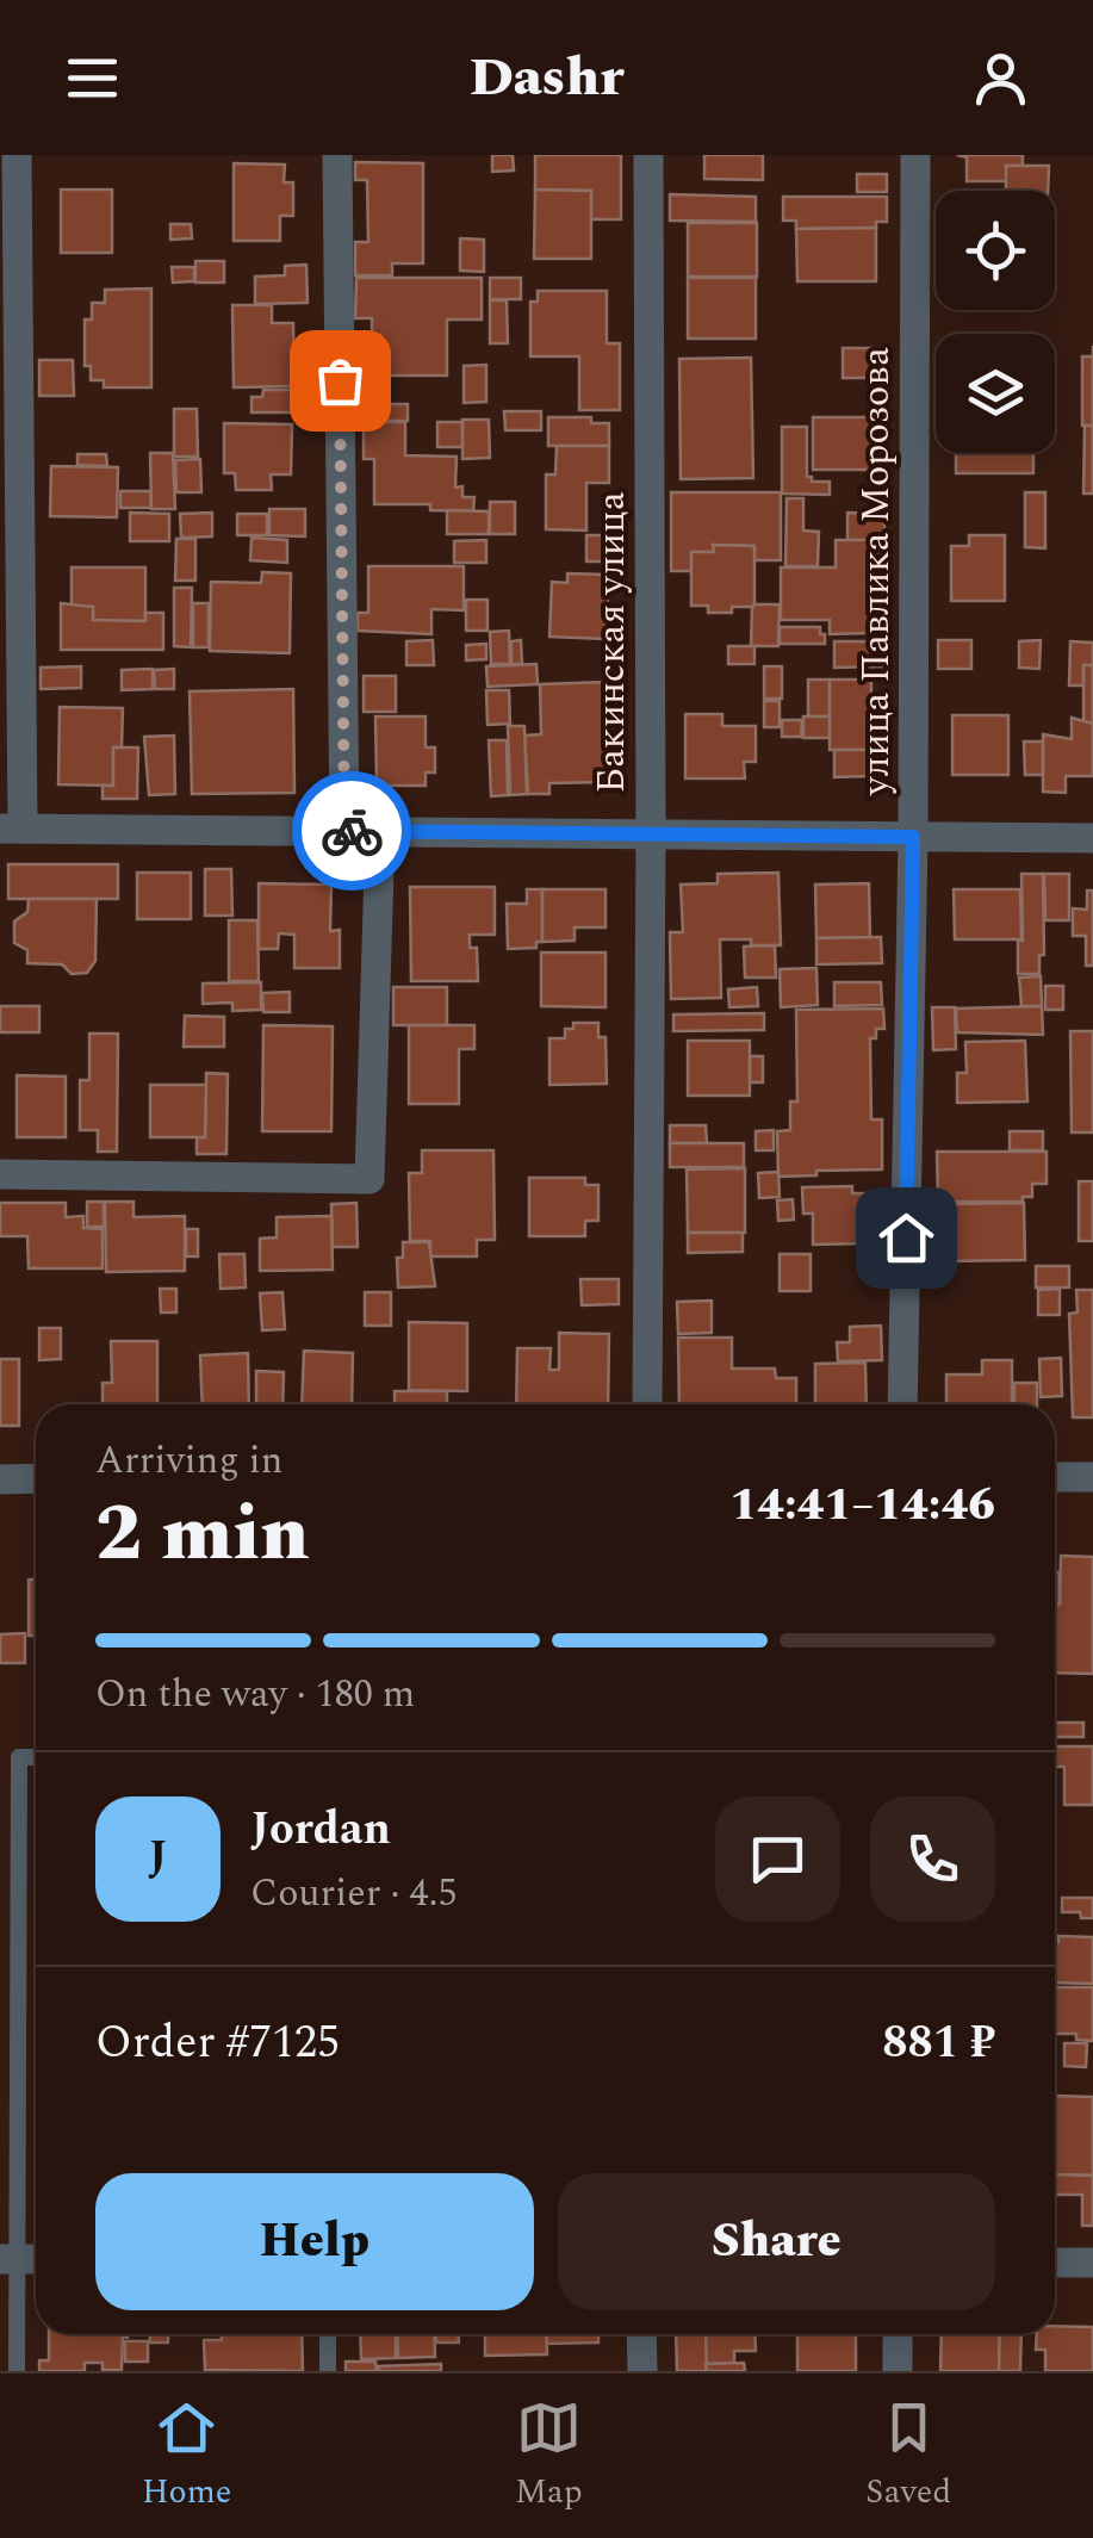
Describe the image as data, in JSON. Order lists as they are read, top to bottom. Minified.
{"streets":{"street":["улица Павлика Морозова","Бакинская улица"]},"page":{"header":"Dashr","heading":["2 min","Arriving in","14:41–14:46"],"panel":["Jordan","Courier · 4.5","Order #7125","881 ₽"],"bar":"On the way · 180 m","round":"J","buttons":["Help","Share"],"tabs":["Home","Map","Saved"]}}
